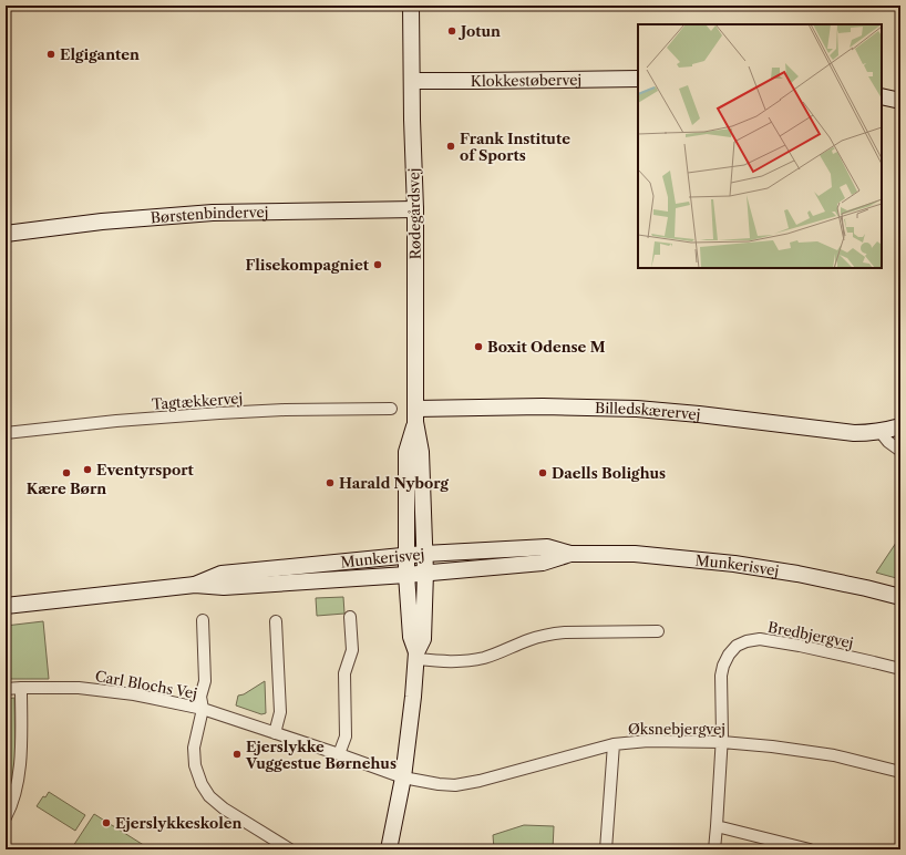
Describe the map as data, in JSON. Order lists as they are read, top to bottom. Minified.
{"streets":{"street":["Klokkestøbervej","Rødegårdsvej","Børstenbindervej","Tagtækkervej","Billedskærervej","Munkerisvej","Bredbjergvej","Carl Blochs Vej","Øksnebjergvej"]},"crossings":[["Klokkestøbervej","Rødegårdsvej"],["Rødegårdsvej","Børstenbindervej"],["Rødegårdsvej","Billedskærervej"],["Rødegårdsvej","Munkerisvej"],["Rødegårdsvej","Carl Blochs Vej"],["Rødegårdsvej","Øksnebjergvej"],["Bredbjergvej","Øksnebjergvej"],["Carl Blochs Vej","Øksnebjergvej"]],"places":["Jotun","Elgiganten","Frank Institute of Sports","Flisekompagniet","Boxit Odense M","Eventyrsport","Kære Børn","Daells Bolighus","Harald Nyborg","Ejerslykke Vuggestue Børnehus","Ejerslykkeskolen"]}
